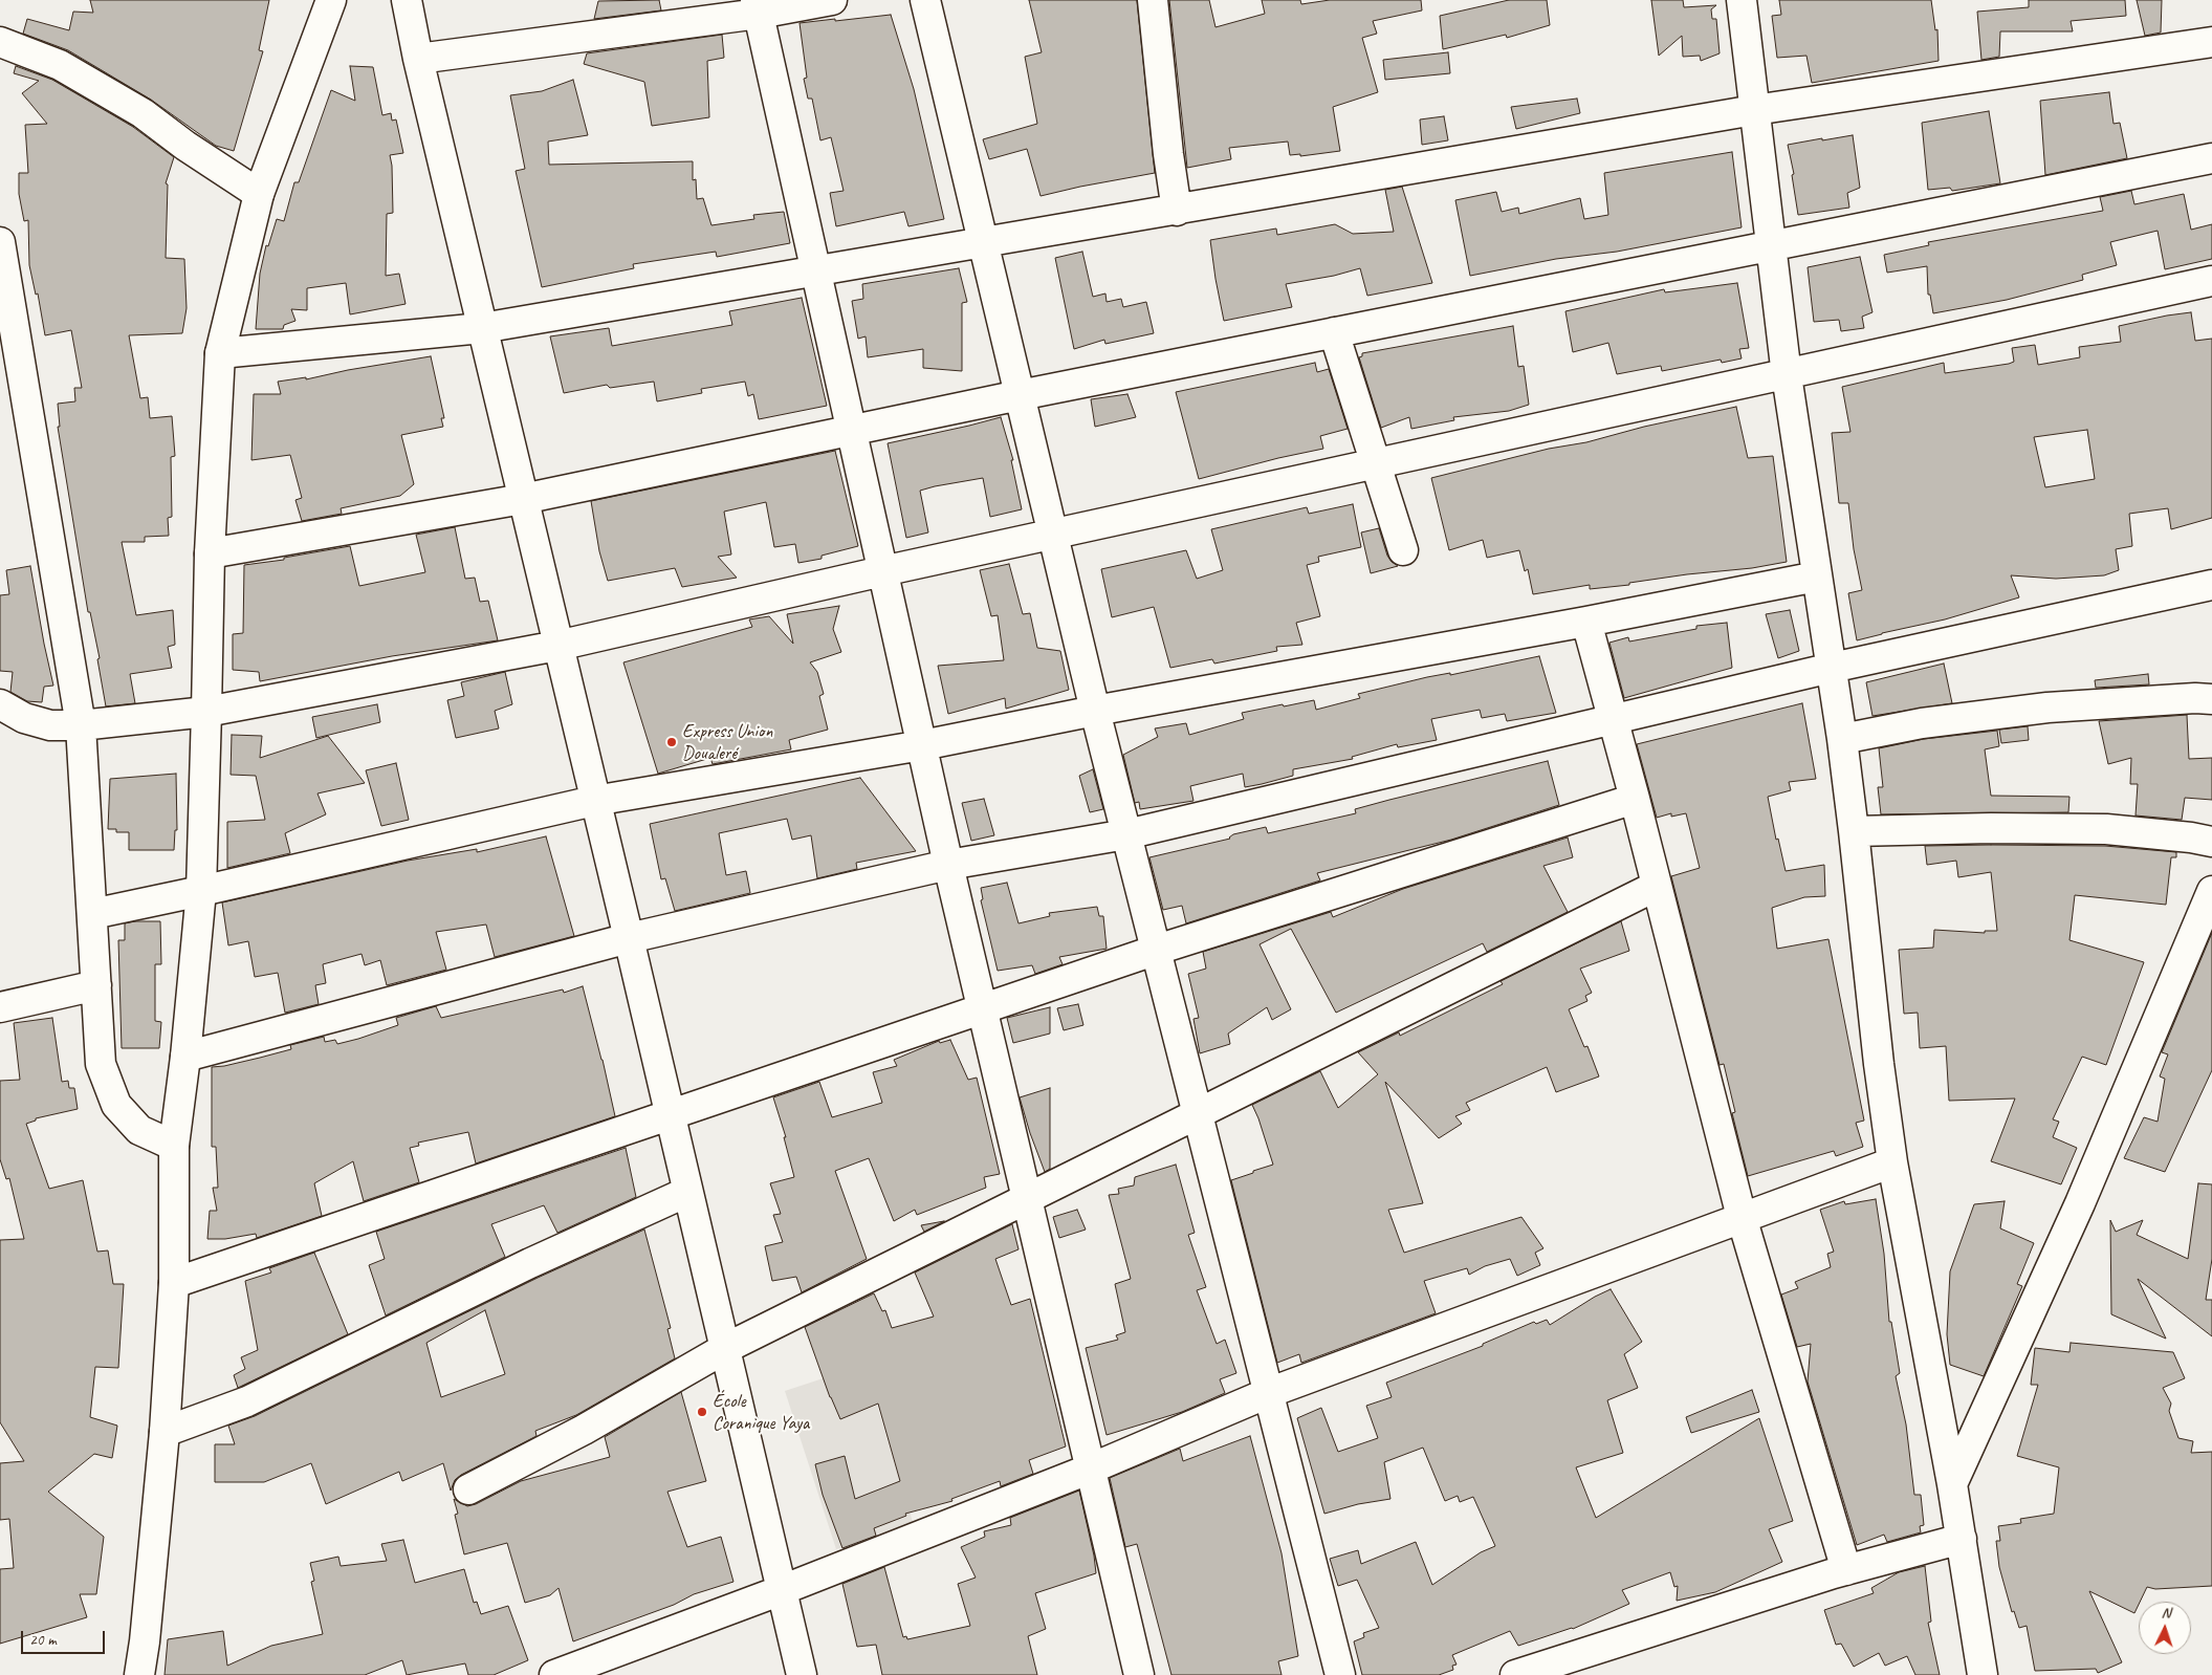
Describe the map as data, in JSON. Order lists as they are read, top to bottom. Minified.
{"places":["Express Union Doualeré","École Coranique Yaya"],"scale_bar":"20 m","north":"top"}
